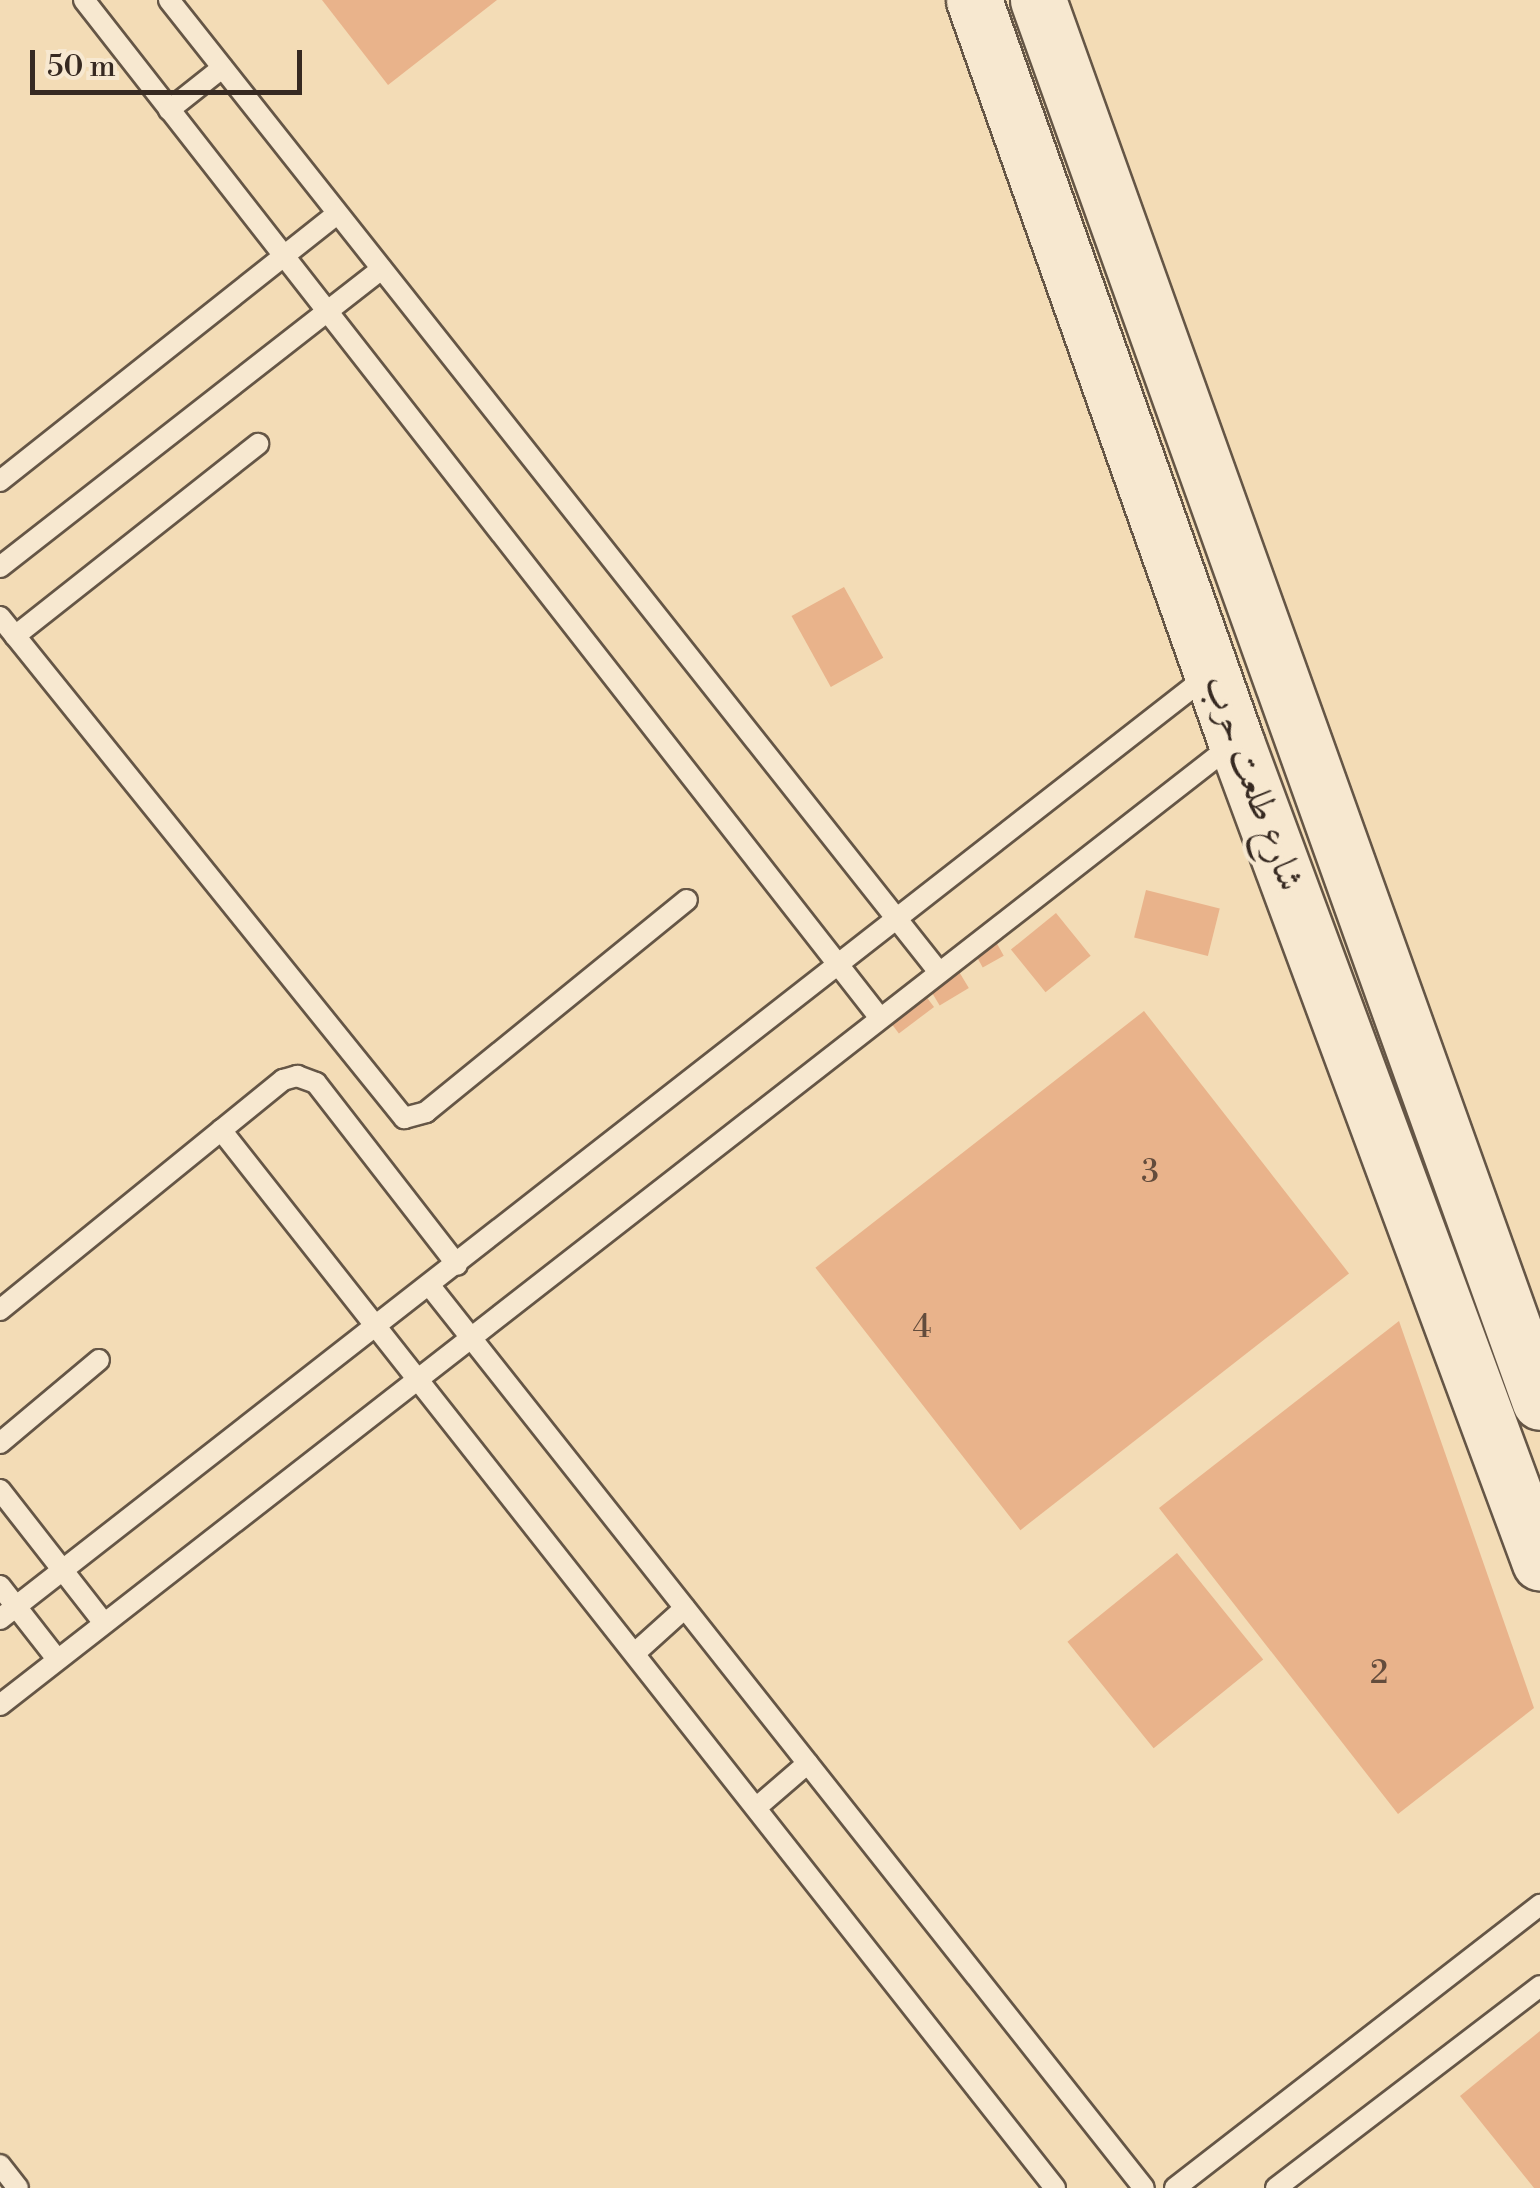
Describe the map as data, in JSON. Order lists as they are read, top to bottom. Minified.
{"streets":{"main road":["شارع طلعت حرب"]},"house_numbers":["3","4","2"],"scale_bar":"50 m"}
